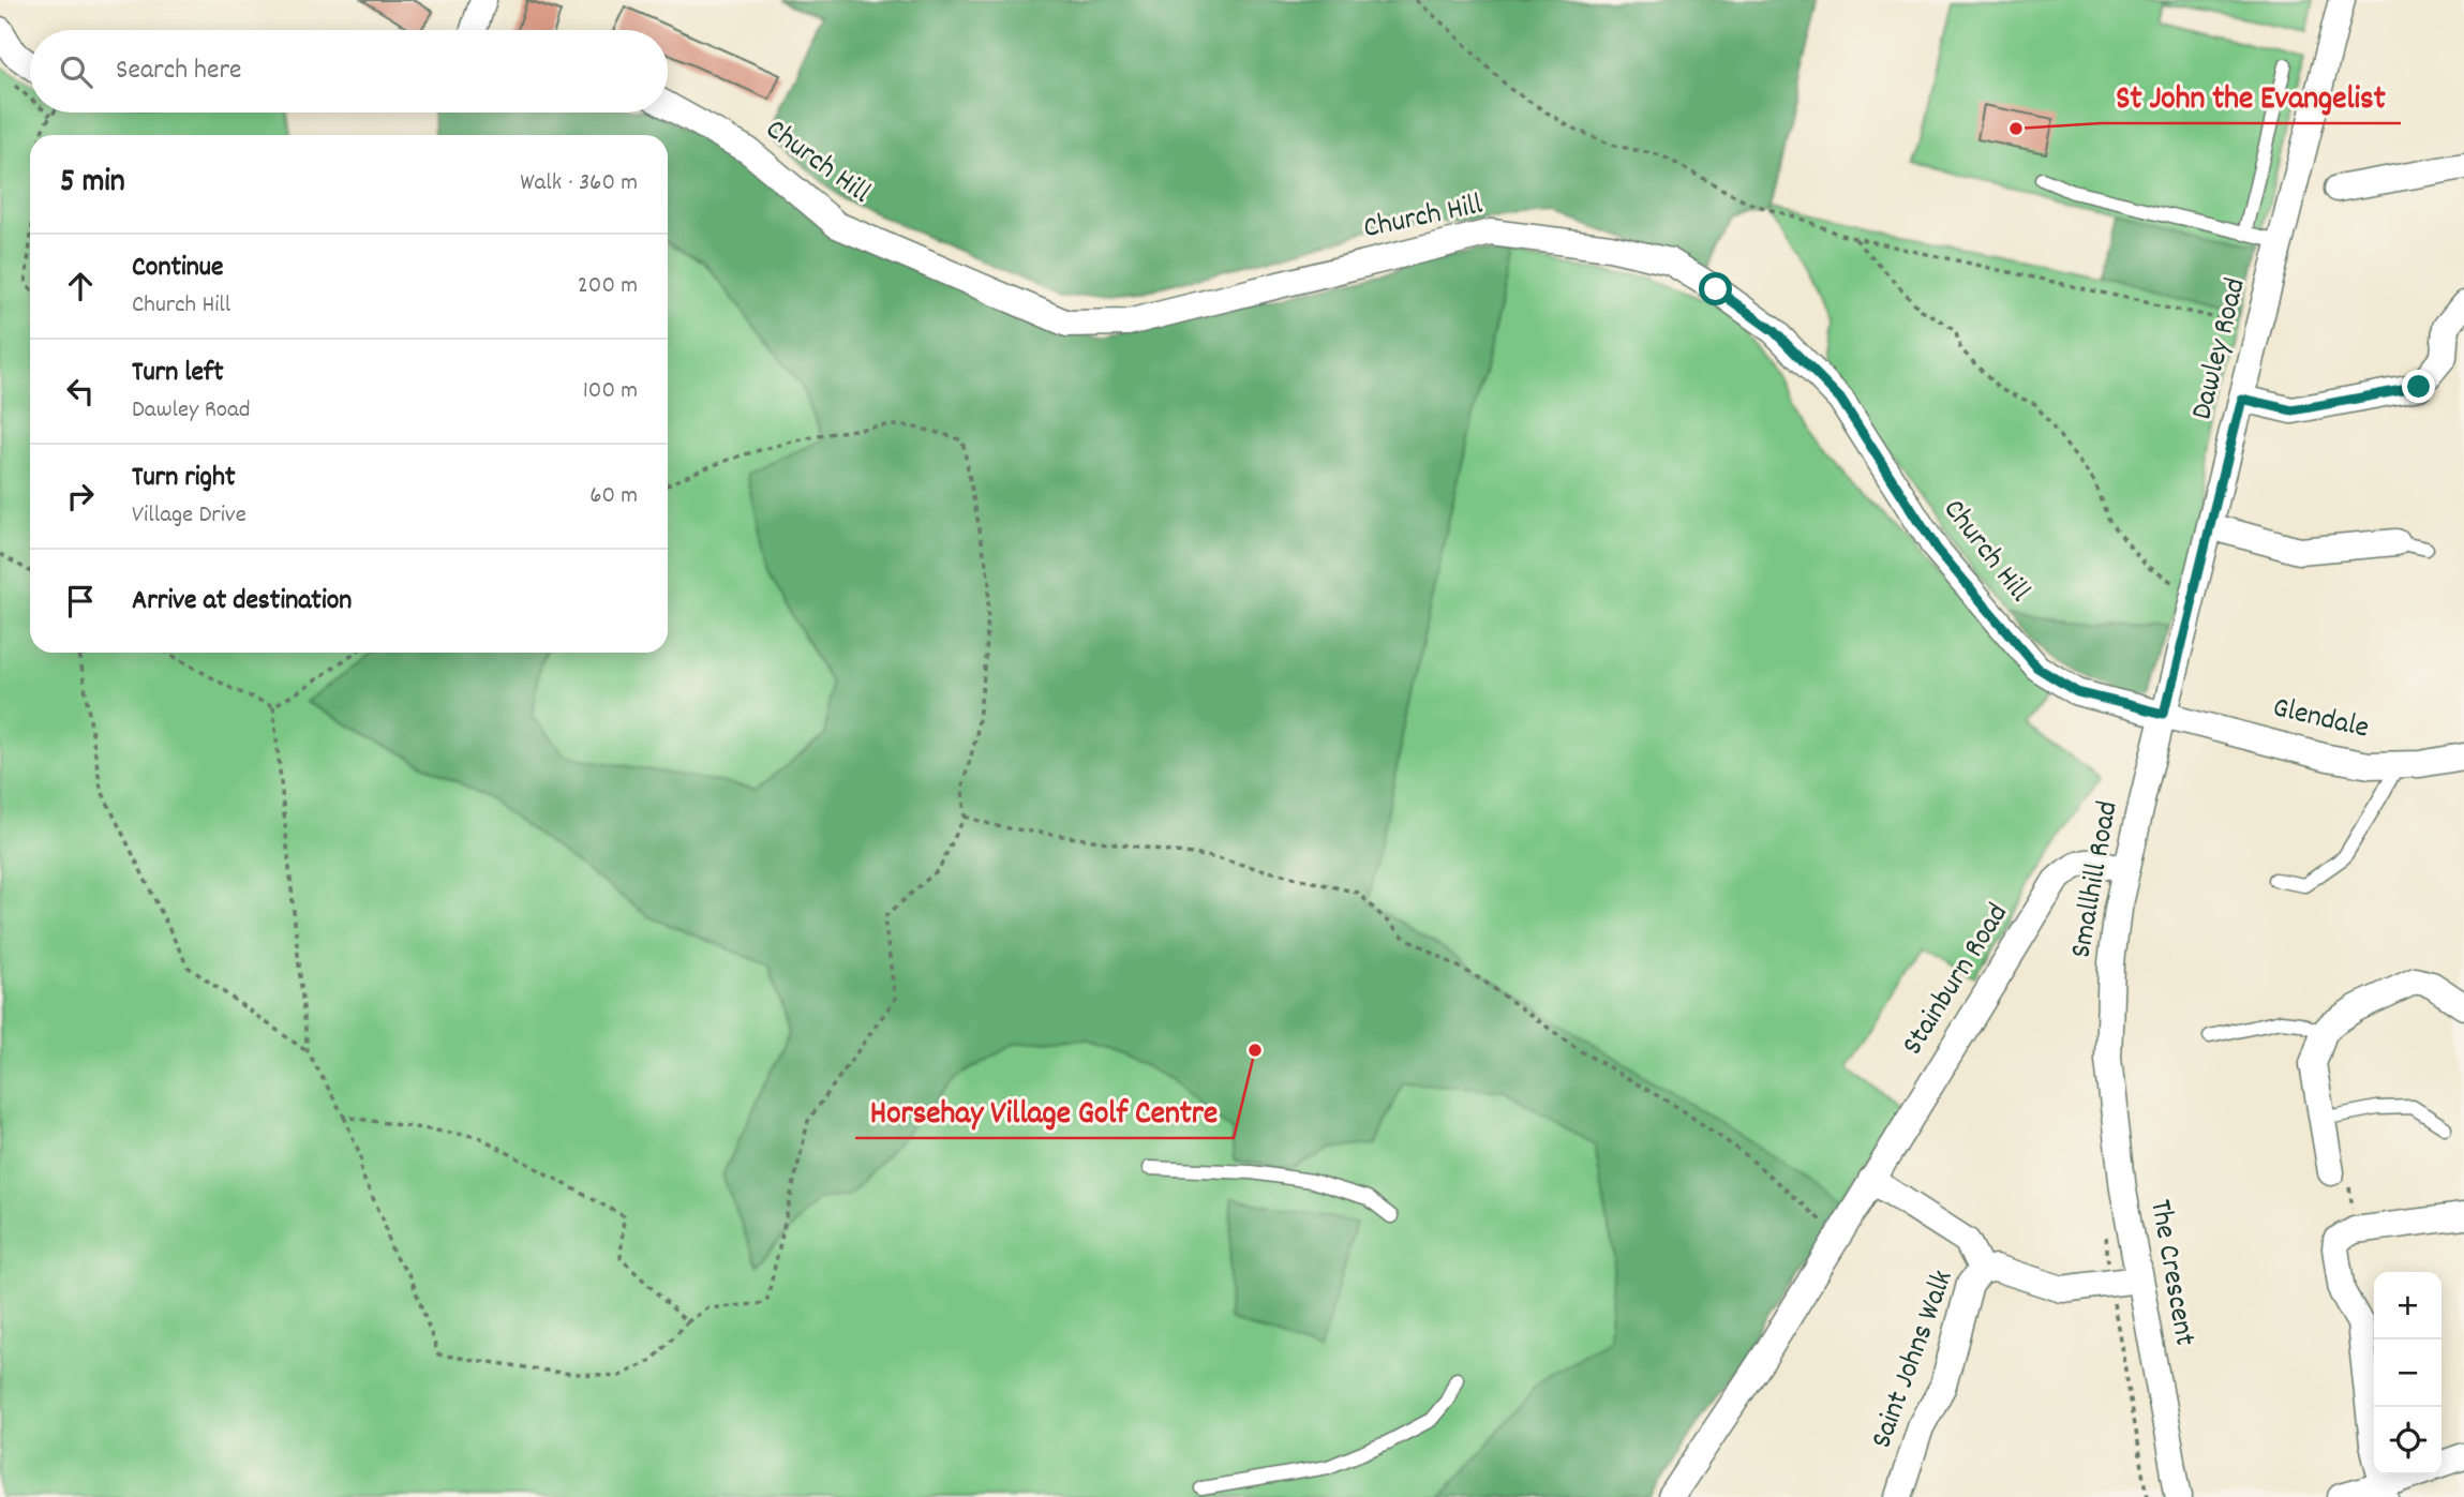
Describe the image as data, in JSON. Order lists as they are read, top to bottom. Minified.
{"streets":{"street":["Church Hill","Dawley Road","Glendale","Smallhill Road","Stainburn Road","The Crescent","Saint Johns Walk"]},"crossings":[["Church Hill","Dawley Road"],["Church Hill","Glendale"],["Church Hill","Smallhill Road"],["Dawley Road","Glendale"],["Dawley Road","Smallhill Road"],["Glendale","Smallhill Road"],["Smallhill Road","Stainburn Road"],["Smallhill Road","The Crescent"],["The Crescent","Saint Johns Walk"]],"places":["St John the Evangelist","Horsehay Village Golf Centre"],"page":{"search":"Search here","heading":["5 min","Walk · 360 m"],"list":[["Continue","Church Hill","200 m"],["Turn left","Dawley Road","100 m"],["Turn right","Village Drive","60 m"],"Arrive at destination"],"map_buttons":["+","−"]}}
